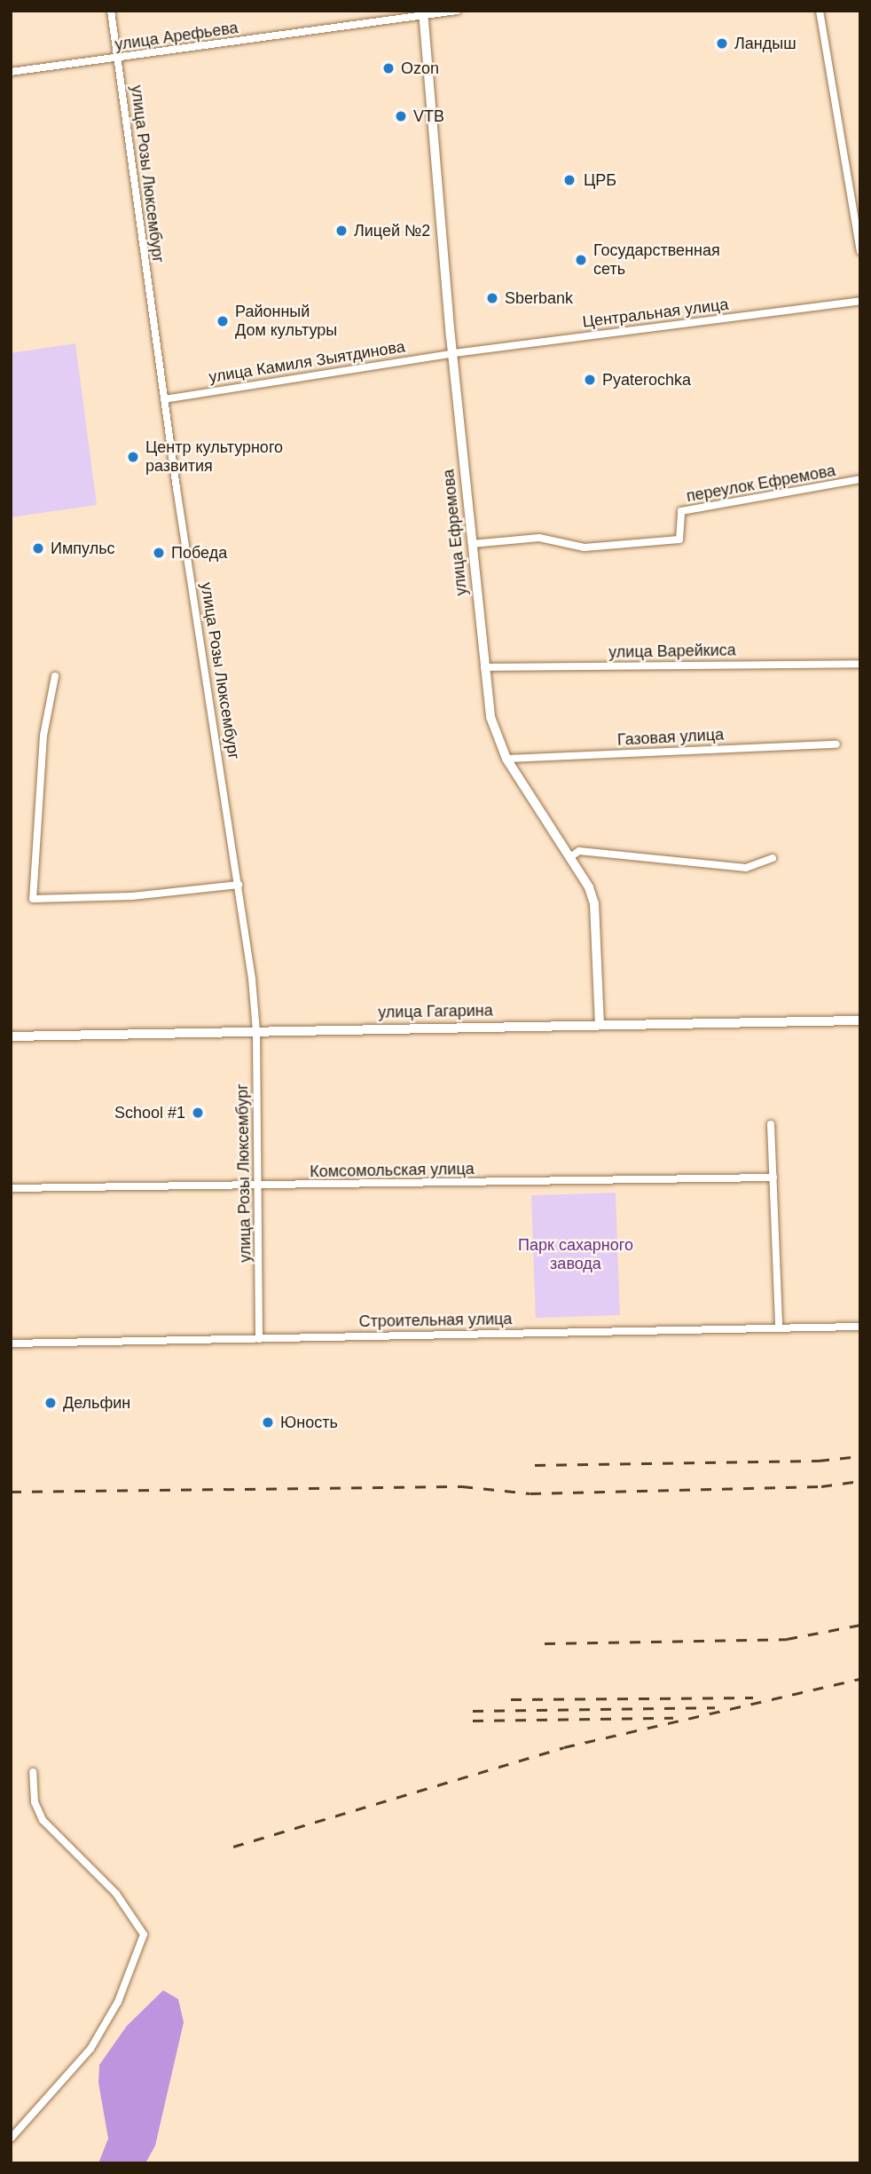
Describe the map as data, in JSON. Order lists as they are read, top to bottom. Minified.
{"streets":{"street":["улица Арефьева","улица Розы Люксембург","Центральная улица","улица Камиля Зыятдинова","переулок Ефремова","улица Ефремова","улица Варейкиса","Газовая улица","улица Гагарина","Комсомольская улица","Строительная улица"]},"crossings":[["улица Арефьева","улица Розы Люксембург"],["улица Арефьева","улица Ефремова"],["улица Розы Люксембург","улица Камиля Зыятдинова"],["улица Розы Люксембург","улица Гагарина"],["улица Розы Люксембург","Комсомольская улица"],["улица Розы Люксембург","Строительная улица"],["Центральная улица","улица Камиля Зыятдинова"],["Центральная улица","улица Ефремова"],["улица Камиля Зыятдинова","улица Ефремова"],["переулок Ефремова","улица Ефремова"],["улица Ефремова","улица Варейкиса"],["улица Ефремова","Газовая улица"],["улица Ефремова","улица Гагарина"]],"parks":["Парк сахарного завода"],"places":["Ландыш","Ozon","VTB","ЦРБ","Лицей №2","Государственная сеть","Sberbank","Районный Дом культуры","Pyaterochka","Центр культурного развития","Импульс","Победа","School #1","Дельфин","Юность"]}
